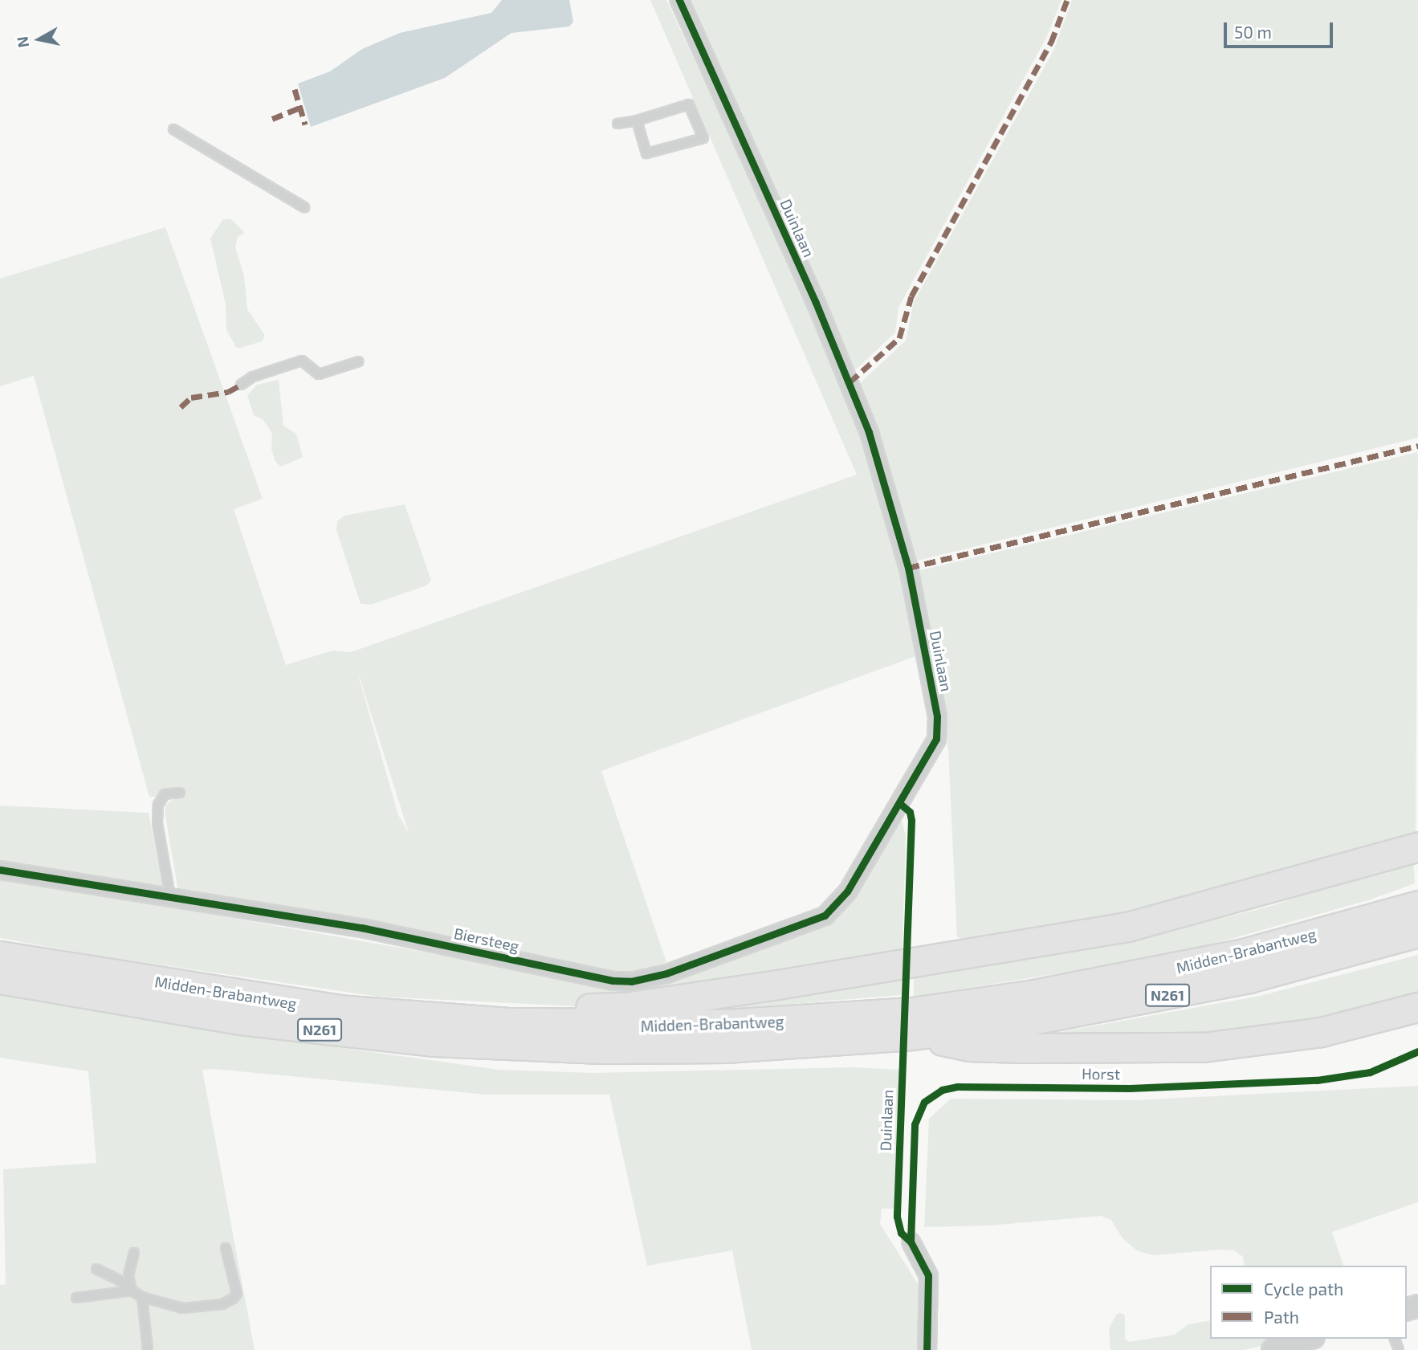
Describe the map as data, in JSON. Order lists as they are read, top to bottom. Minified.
{"streets":{"highway":["Midden-Brabantweg","N261"],"street":["Duinlaan","Biersteeg"],"cycle path":["Horst"]},"crossings":[["Duinlaan","Biersteeg"],["Midden-Brabantweg","N261"]],"legend":["Cycle path","Path"],"scale_bar":"50 m","north":"left"}
